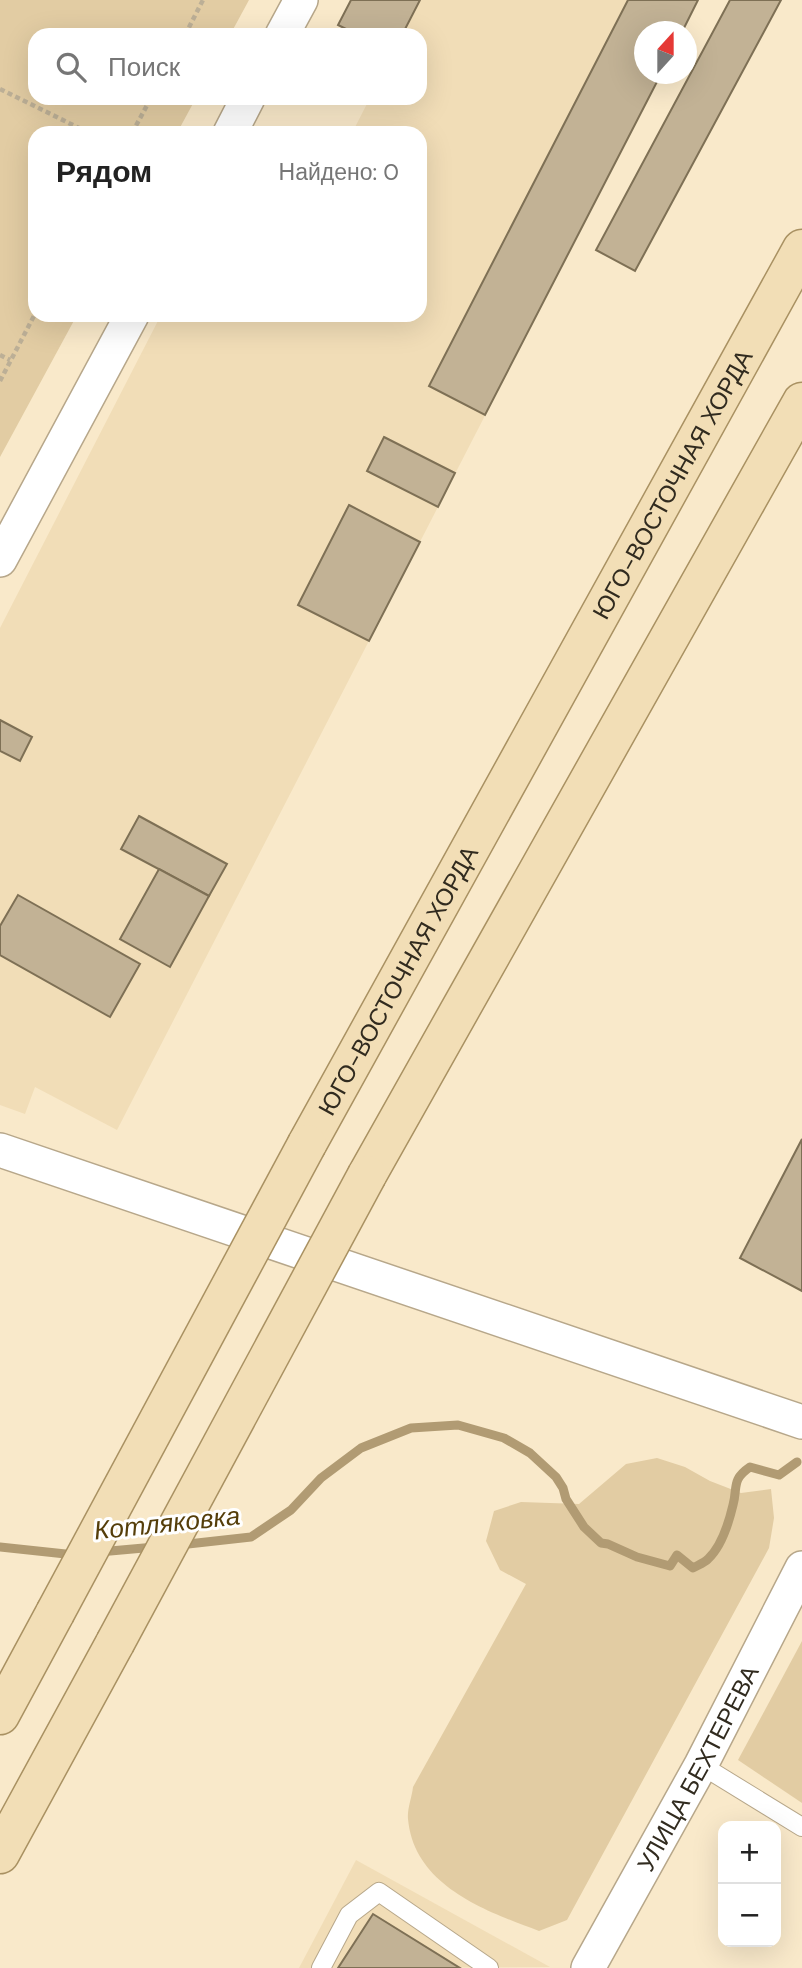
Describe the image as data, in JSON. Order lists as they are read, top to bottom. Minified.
{"streets":{"main road":["ЮГО-ВОСТОЧНАЯ ХОРДА"],"street":["УЛИЦА БЕХТЕРЕВА"]},"water":["Котляковка"],"north":"top","page":{"search":"Поиск","heading":["Рядом","Найдено: 0"],"map_buttons":["+","−"]}}
